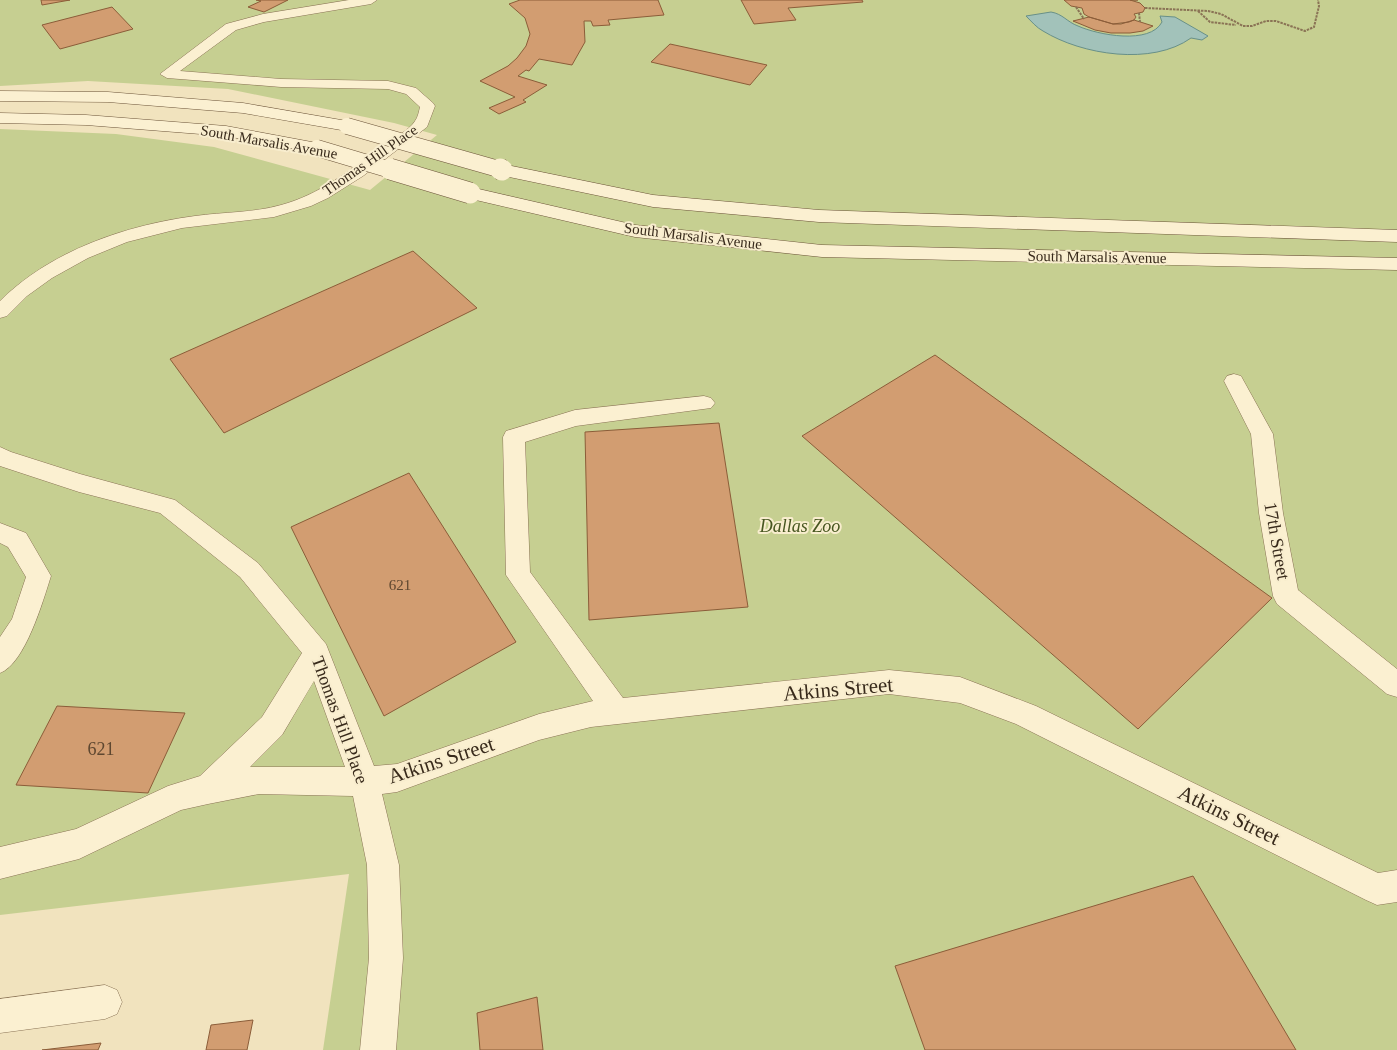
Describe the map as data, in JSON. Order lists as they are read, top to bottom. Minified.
{"streets":{"main road":["South Marsalis Avenue"],"lane":["Thomas Hill Place","17th Street","Atkins Street"]},"crossings":[["Thomas Hill Place","Atkins Street"]],"parks":["Dallas Zoo"],"house_numbers":["621","621"]}
